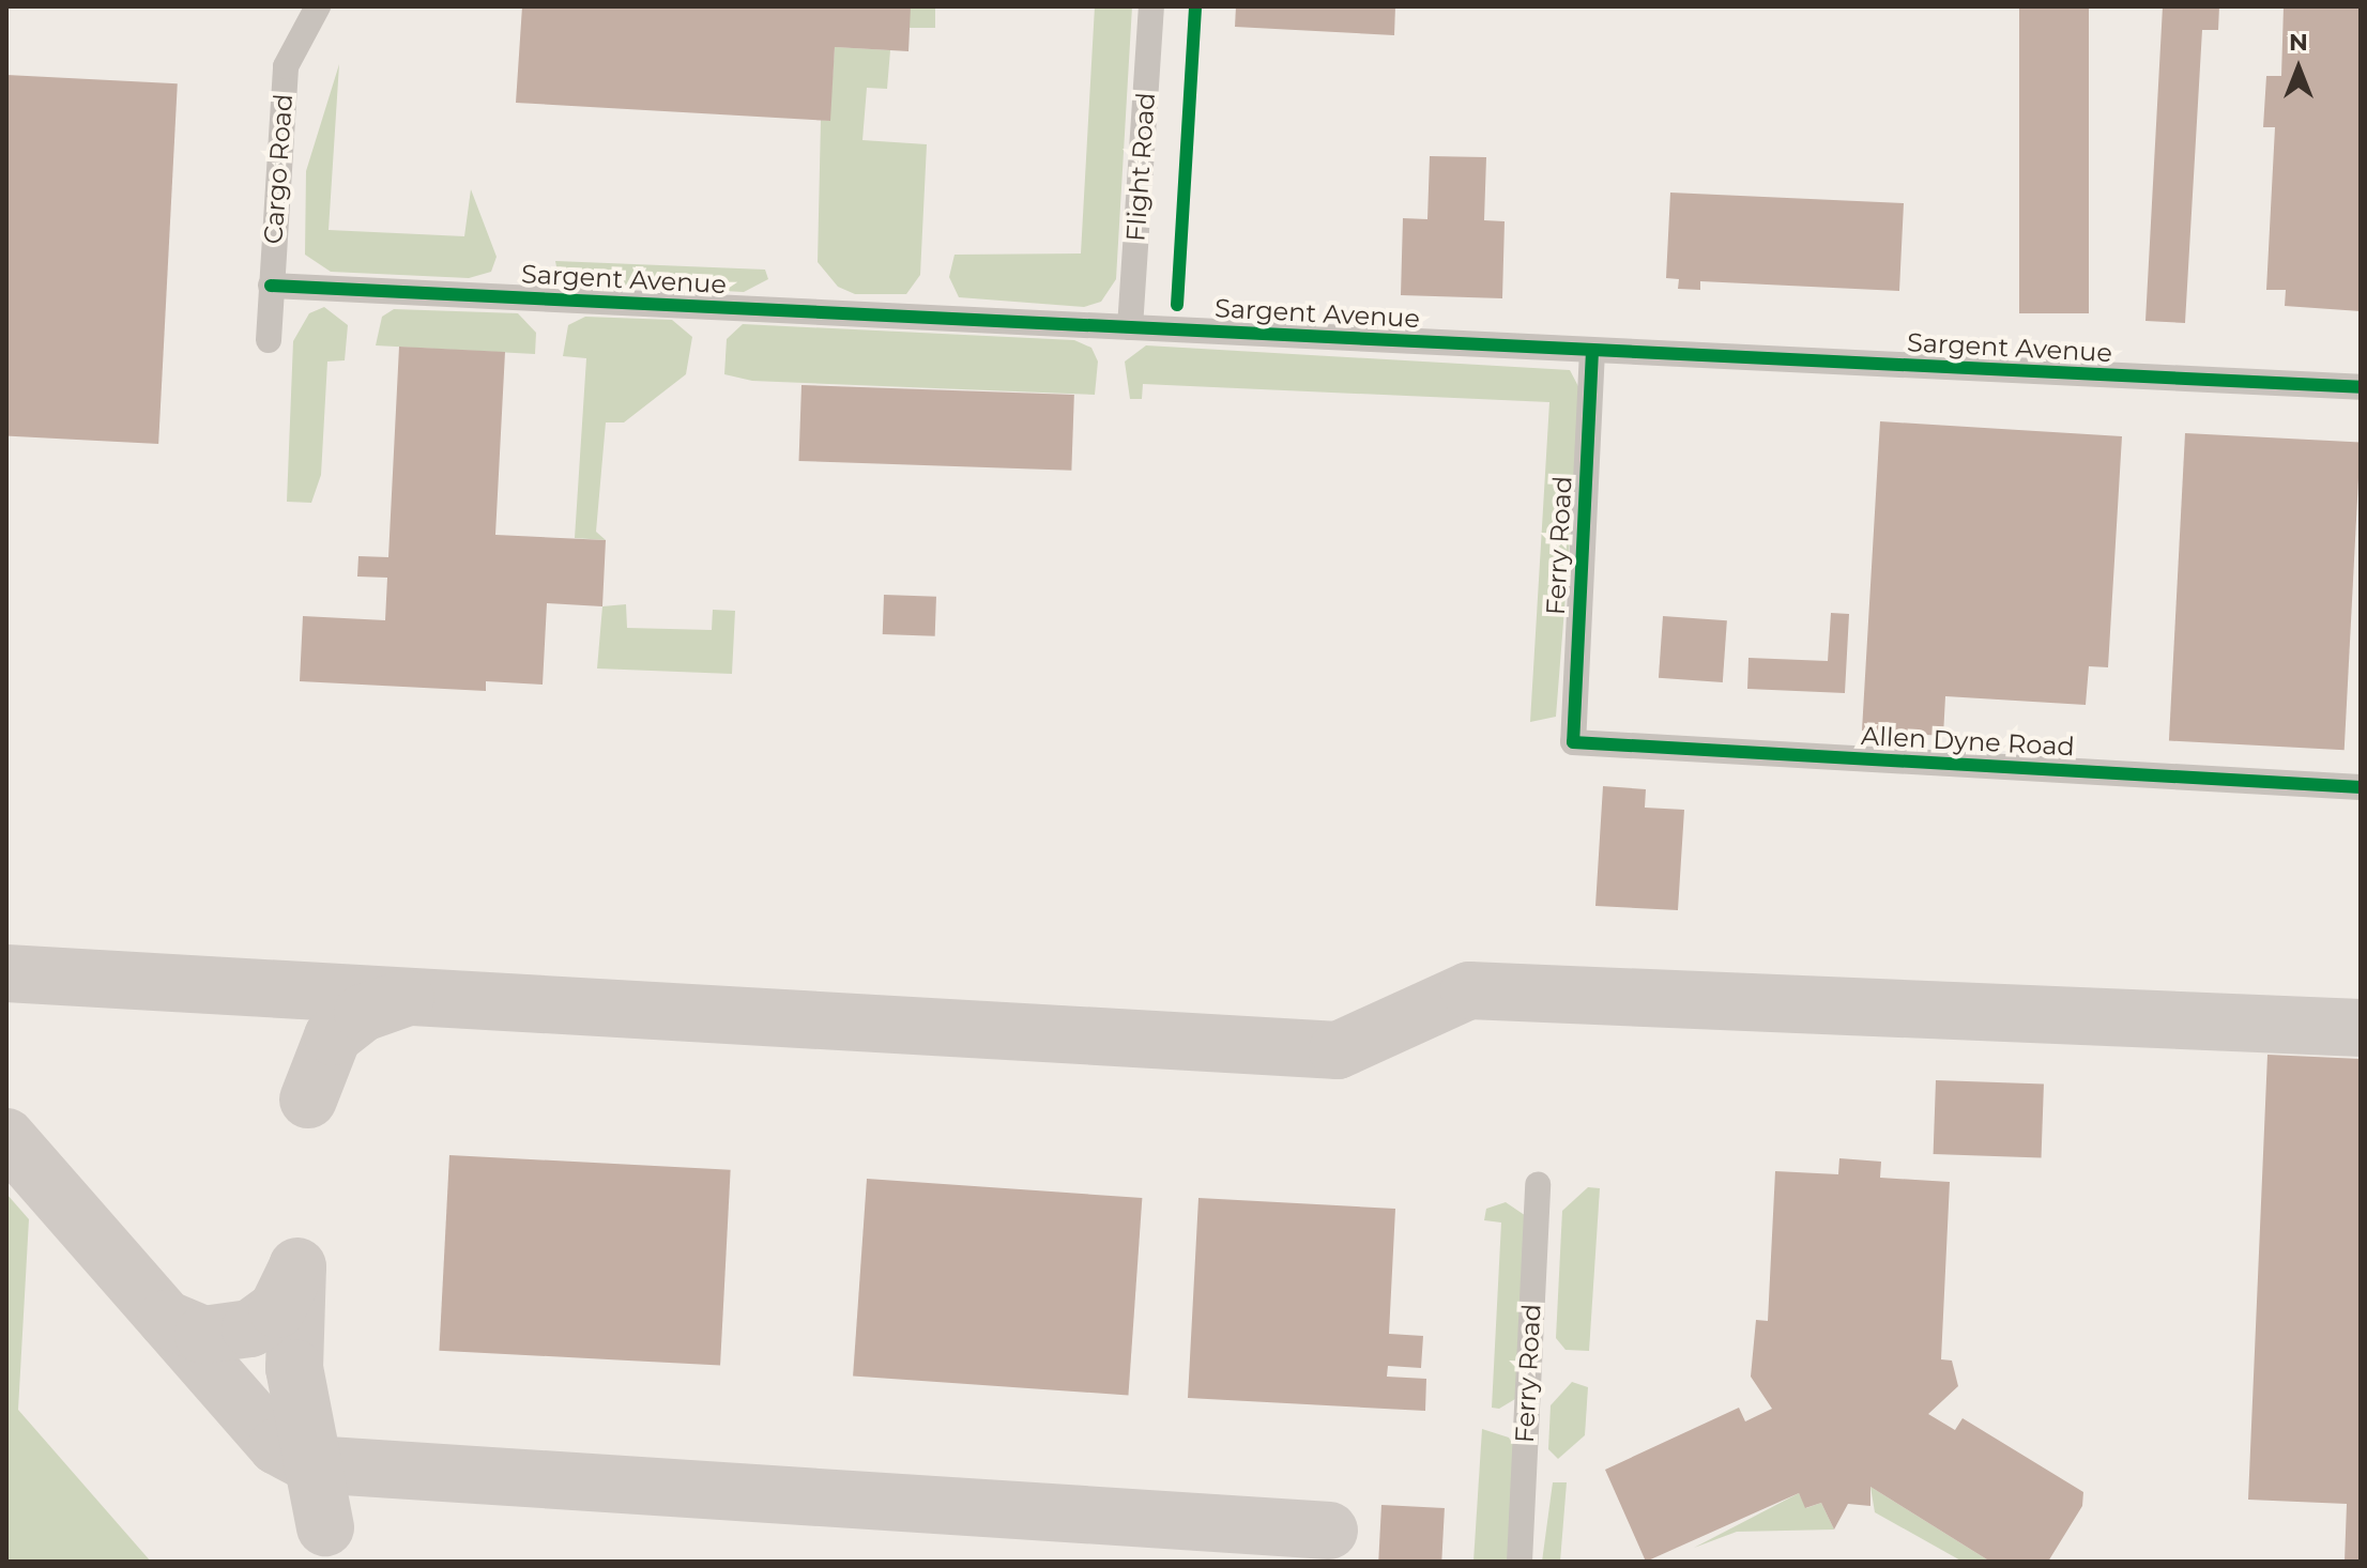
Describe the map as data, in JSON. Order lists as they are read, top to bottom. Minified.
{"streets":{"street":["Flight Road","Cargo Road","Sargent Avenue","Ferry Road","Allen Dyne Road"]},"crossings":[["Flight Road","Sargent Avenue"],["Cargo Road","Sargent Avenue"],["Sargent Avenue","Ferry Road"],["Ferry Road","Allen Dyne Road"]],"north":"top"}
